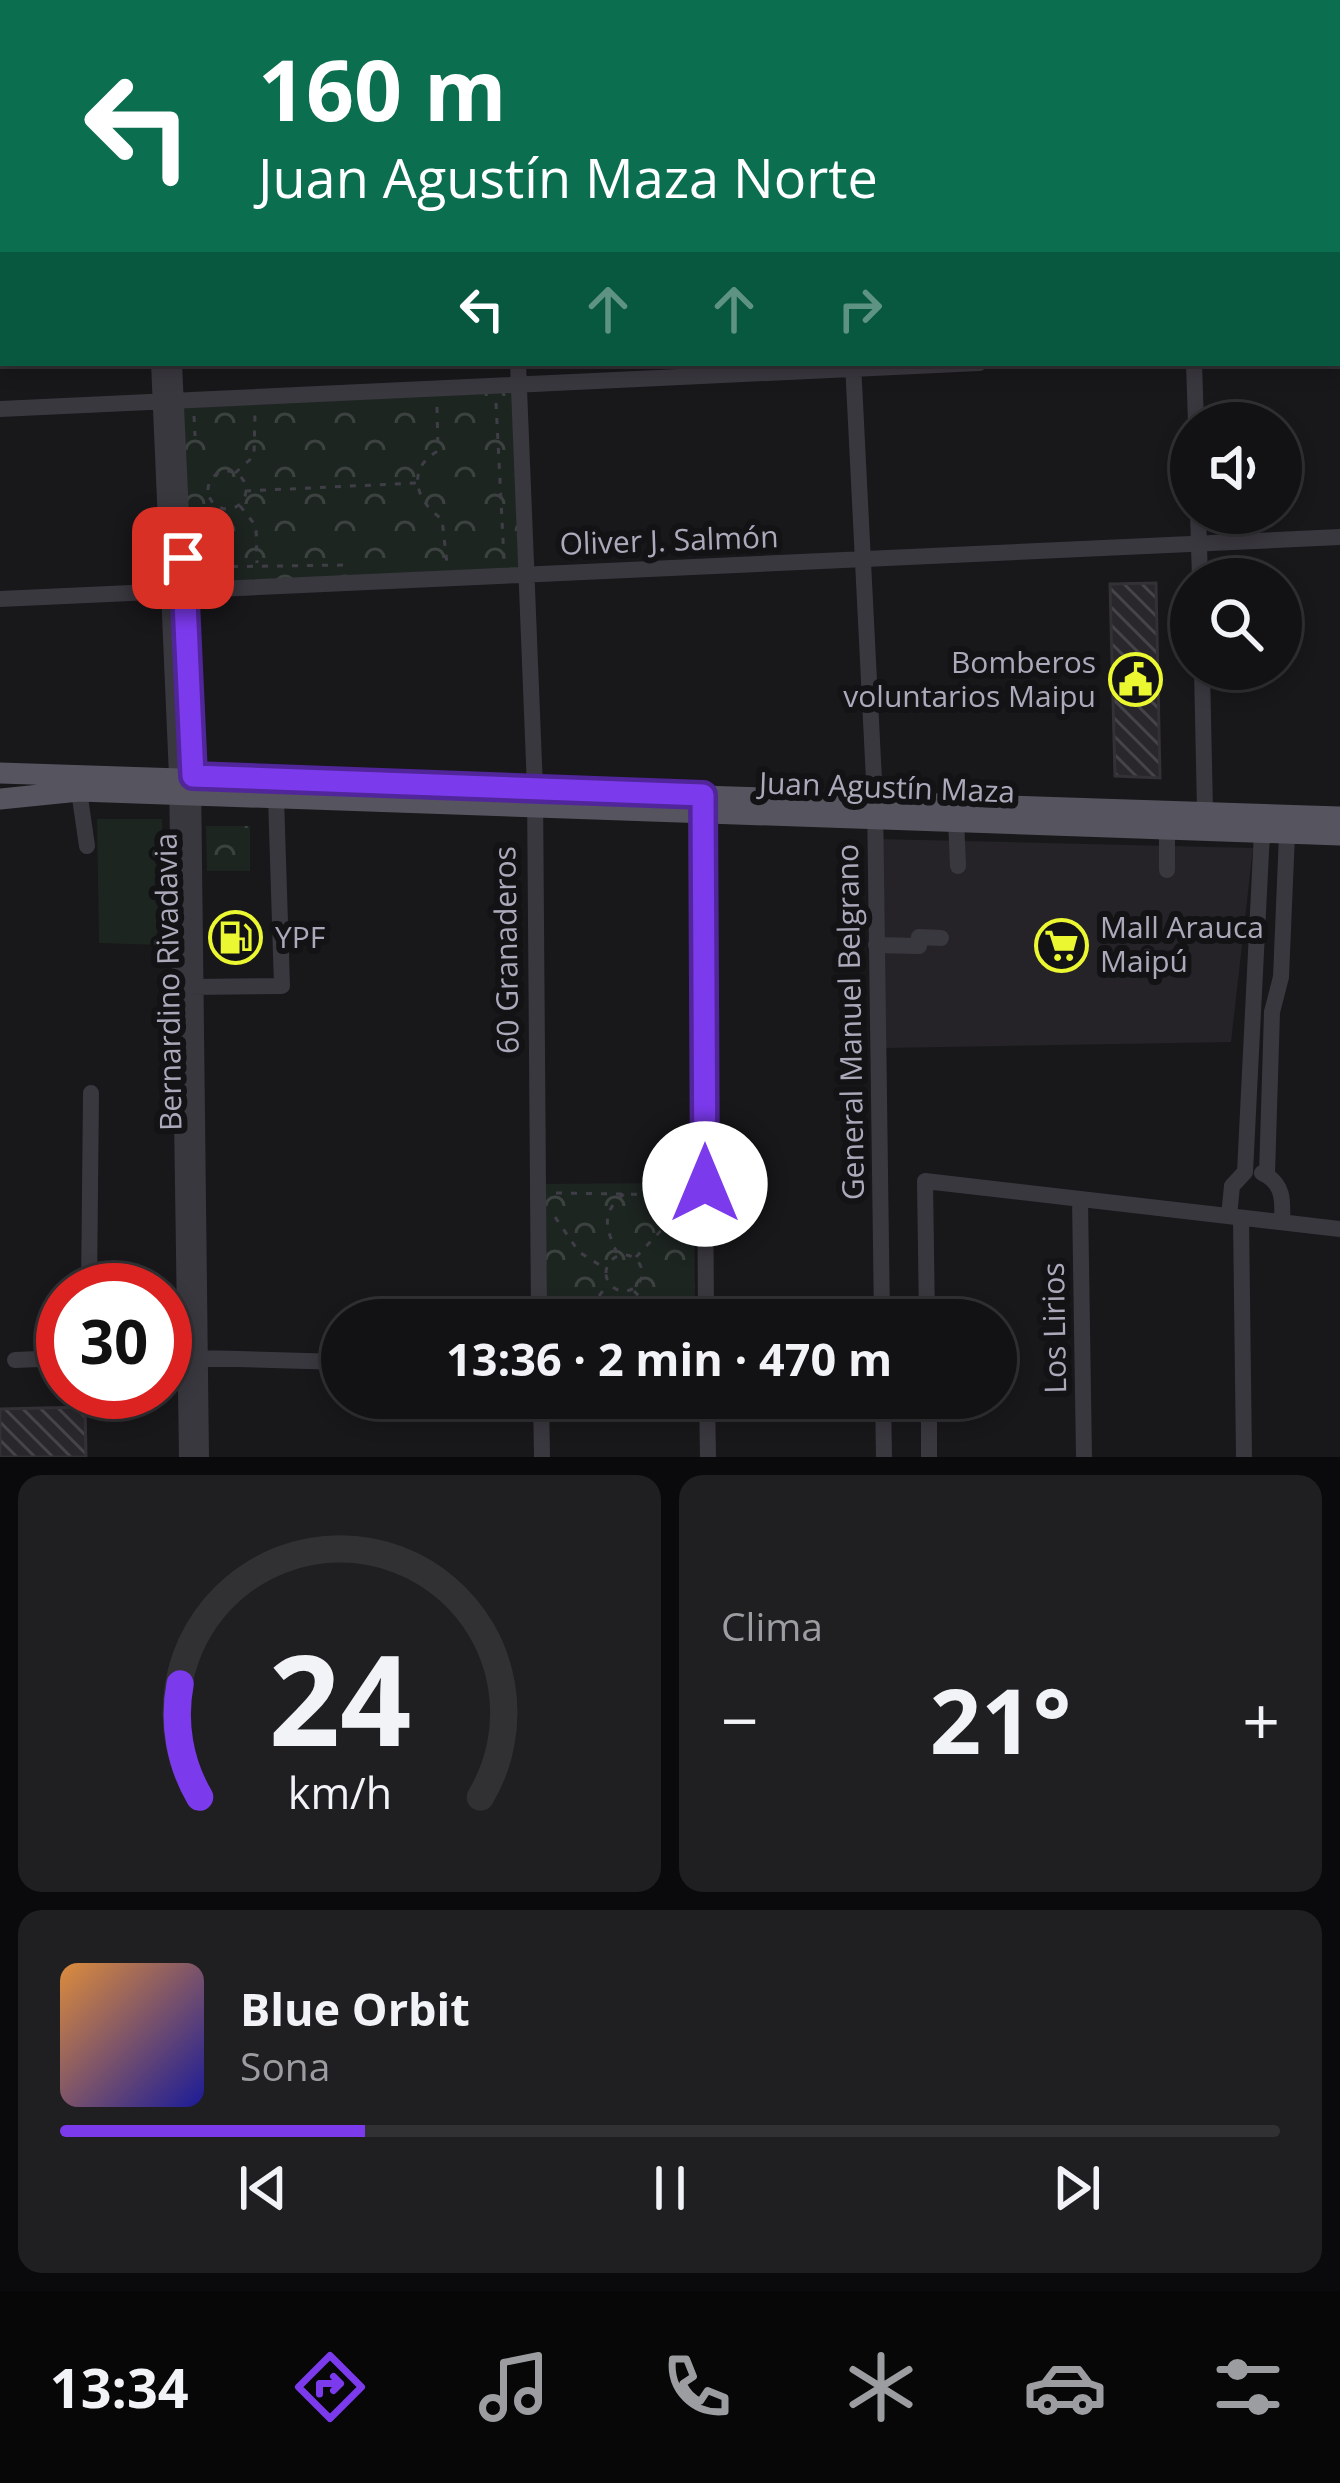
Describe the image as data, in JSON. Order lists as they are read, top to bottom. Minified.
{"streets":{"main road":["Juan Agustín Maza"],"street":["Oliver J. Salmón","60 Granaderos","Bernardino Rivadavia","General Manuel Belgrano","Los Lirios"]},"crossings":[["Oliver J. Salmón","60 Granaderos"],["Oliver J. Salmón","Bernardino Rivadavia"],["Oliver J. Salmón","General Manuel Belgrano"],["Juan Agustín Maza","General Manuel Belgrano"]],"places":{"public building":["Bomberos voluntarios Maipu"],"fuel station":["YPF"],"supermarket":["Mall Arauca Maipú"]},"page":{"turn":["160 m","Juan Agustín Maza Norte"],"limit":"30","trip":"13:36 · 2 min · 470 m","tile":"Clima","heat":["−","21°","+"],"song":["Blue Orbit","Sona"],"tabs":"13:34","gauge":["24","km/h"]}}
